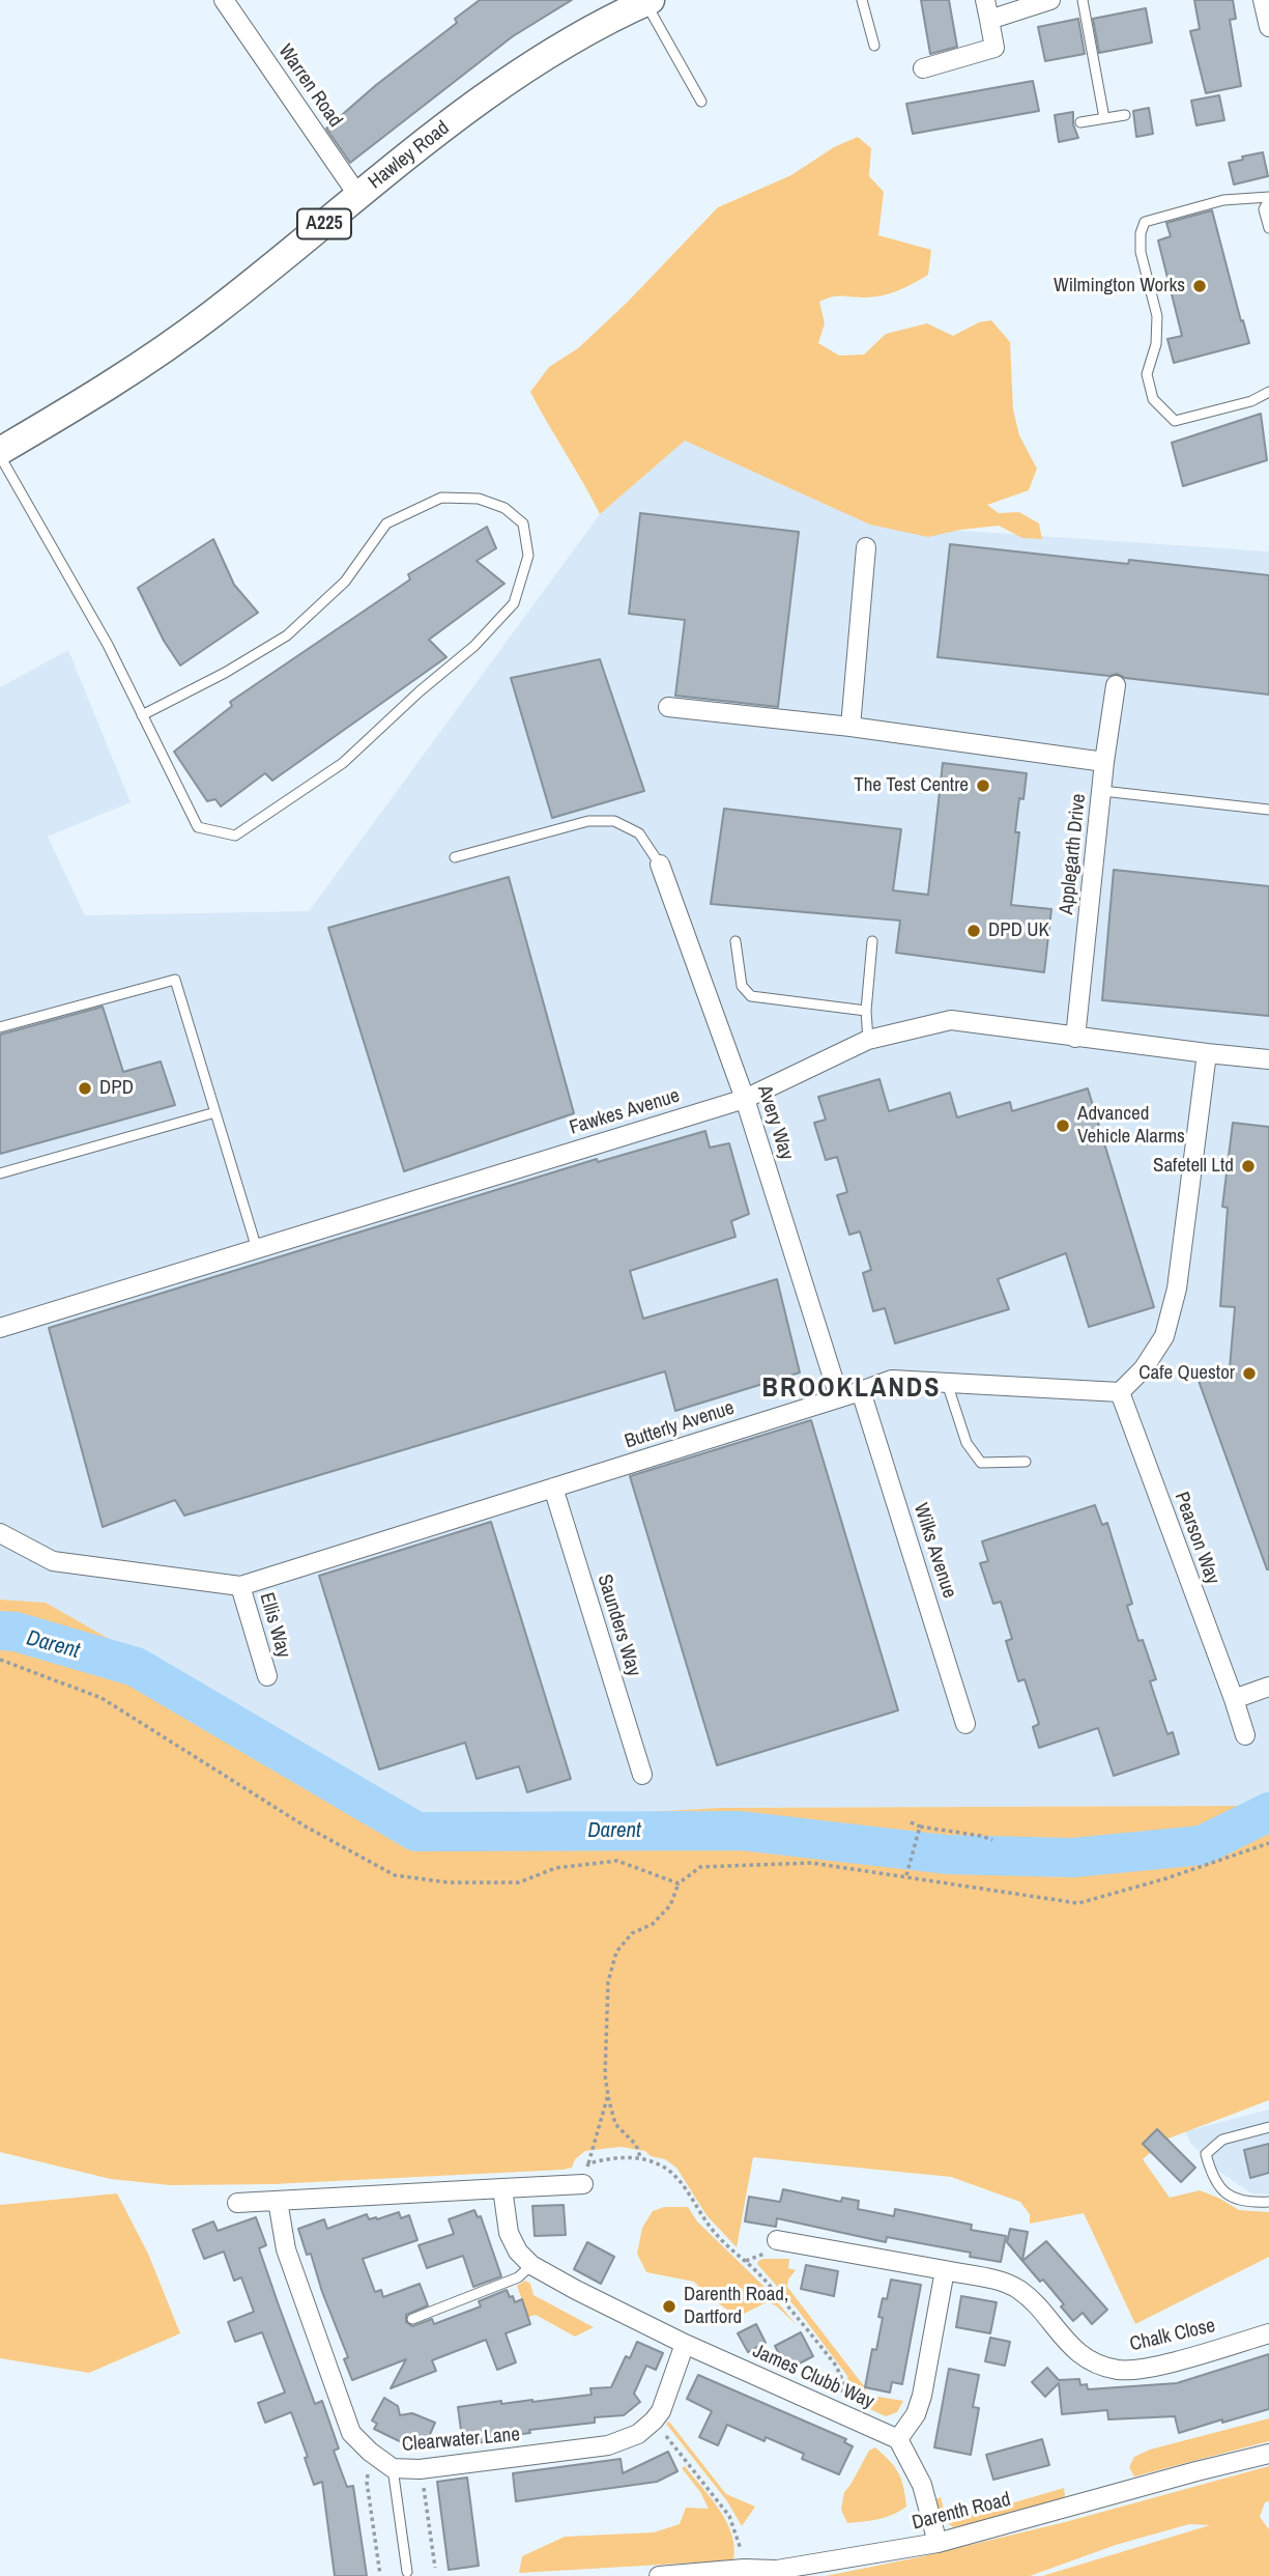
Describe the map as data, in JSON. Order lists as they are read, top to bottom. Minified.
{"streets":{"main road":["Hawley Road","A225"],"street":["Warren Road","Applegarth Drive","Fawkes Avenue","Avery Way","Butterly Avenue","Pearson Way","Wilks Avenue","Ellis Way","Saunders Way","Chalk Close","James Clubb Way","Clearwater Lane","Darenth Road"]},"crossings":[["Warren Road","Hawley Road"],["Applegarth Drive","Fawkes Avenue"],["Fawkes Avenue","Avery Way"],["Avery Way","Butterly Avenue"],["Butterly Avenue","Pearson Way"],["Butterly Avenue","Wilks Avenue"],["Butterly Avenue","Ellis Way"],["Butterly Avenue","Saunders Way"]],"districts":["BROOKLANDS"],"water":["Darent"],"places":["Wilmington Works","The Test Centre","DPD UK","DPD","Advanced Vehicle Alarms","Safetell Ltd","Cafe Questor","Darenth Road, Dartford"]}
